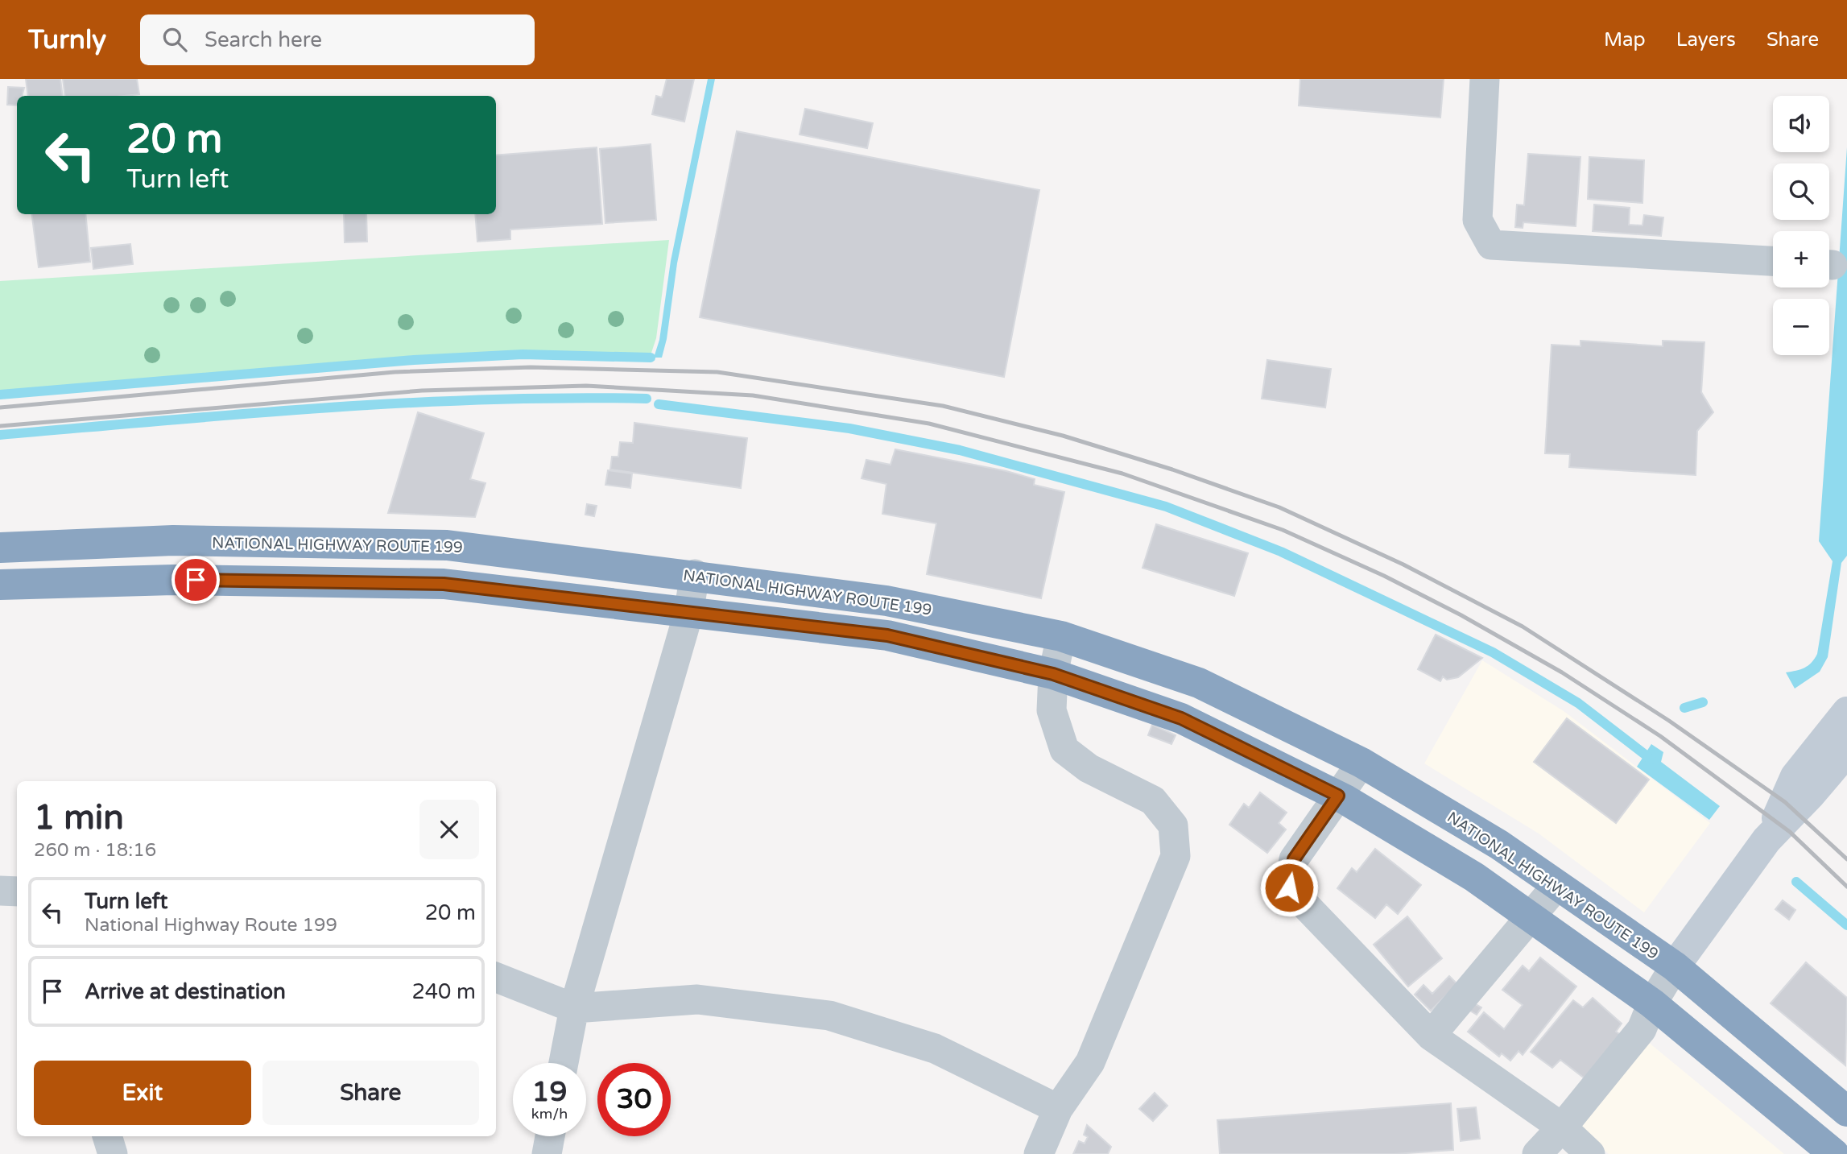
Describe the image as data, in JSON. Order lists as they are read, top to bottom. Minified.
{"streets":{"highway":["NATIONAL HIGHWAY ROUTE 199"]},"page":{"header":"Turnly","search":"Search here","nav":["Map","Layers","Share"],"map_buttons":["+","−"],"turn":["20 m","Turn left"],"heading":["1 min","260 m · 18:16"],"list":[{"name":"Turn left","note":"National Highway Route 199","value":"20 m"},{"name":"Arrive at destination","value":"240 m"}],"buttons":["Exit","Share"],"speed":"19 km/h","limit":"30"}}
